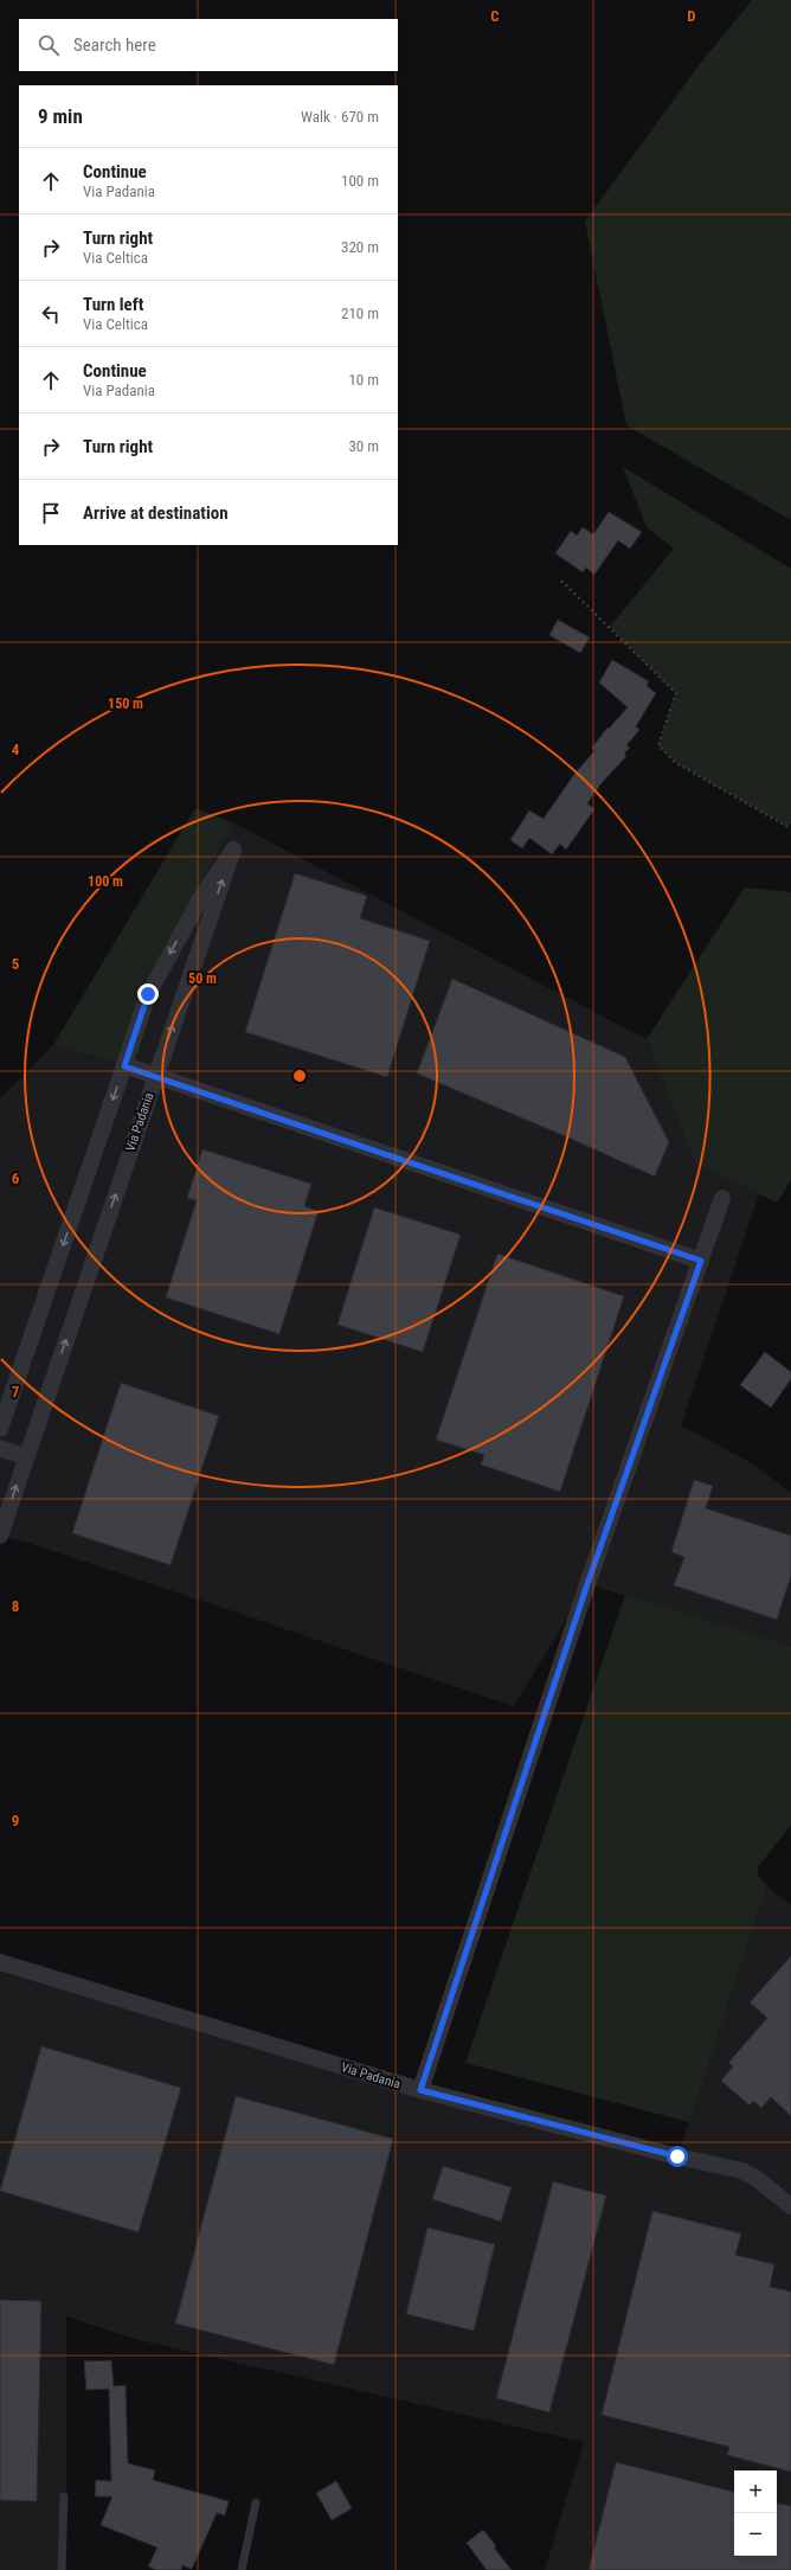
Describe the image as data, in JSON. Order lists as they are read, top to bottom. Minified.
{"streets":{"street":["Via Padania"]},"page":{"search":"Search here","heading":["9 min","Walk · 670 m"],"list":[["Continue","Via Padania","100 m"],["Turn right","Via Celtica","320 m"],["Turn left","Via Celtica","210 m"],["Continue","Via Padania","10 m"],["Turn right","30 m"],"Arrive at destination"],"map_buttons":["+","−"]},"grid":{"columns":["C","D"],"rows":["4","5","6","7","8","9"]},"rings":["150 m","100 m","50 m"]}
